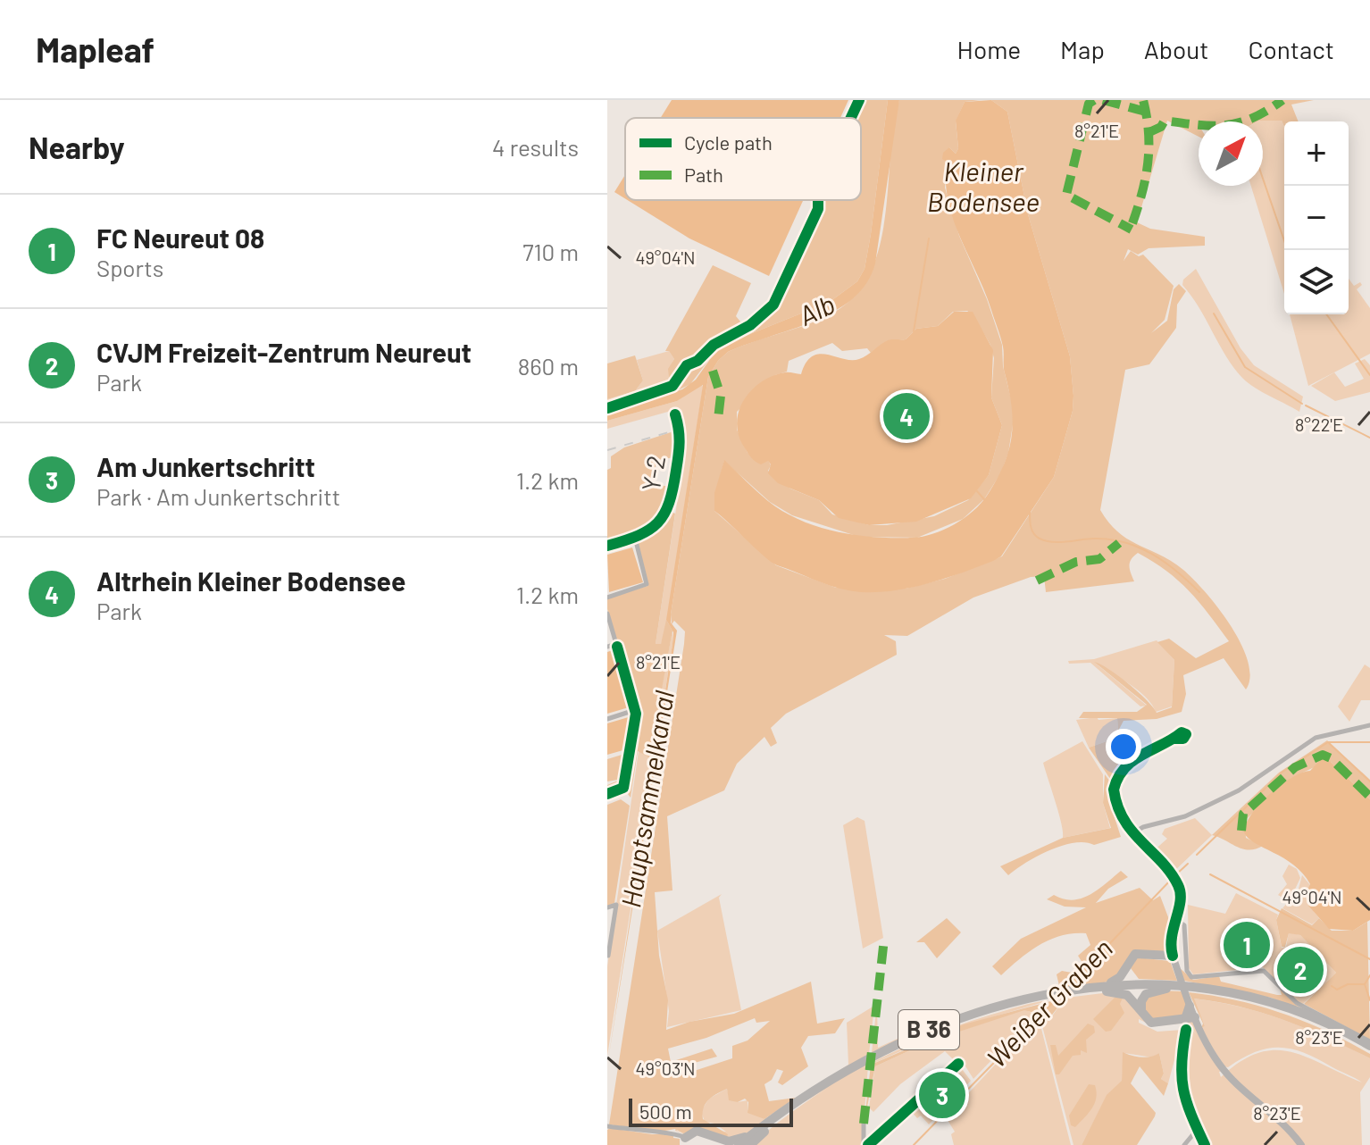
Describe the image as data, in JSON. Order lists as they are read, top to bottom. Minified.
{"streets":{"highway":["B 36"],"street":["Y-2"]},"water":["Kleiner Bodensee","Alb","Hauptsammelkanal","Weißer Graben"],"legend":["Cycle path","Path"],"scale_bar":"500 m","north":"top right","page":{"header":"Mapleaf","nav":["Home","Map","About","Contact"],"heading":["Nearby","4 results"],"map_buttons":["+","−"],"list":[{"mark":"1","name":"FC Neureut 08","note":"Sports","value":"710 m"},{"mark":"2","name":"CVJM Freizeit-Zentrum Neureut","note":"Park","value":"860 m"},{"mark":"3","name":"Am Junkertschritt","note":"Park · Am Junkertschritt","value":"1.2 km"},{"mark":"4","name":"Altrhein Kleiner Bodensee","note":"Park","value":"1.2 km"}],"pins":["4","1","2","3"],"scale":"500 m"},"coordinates":["8°21'E","49°04'N","8°22'E","8°23'E","49°03'N"]}
